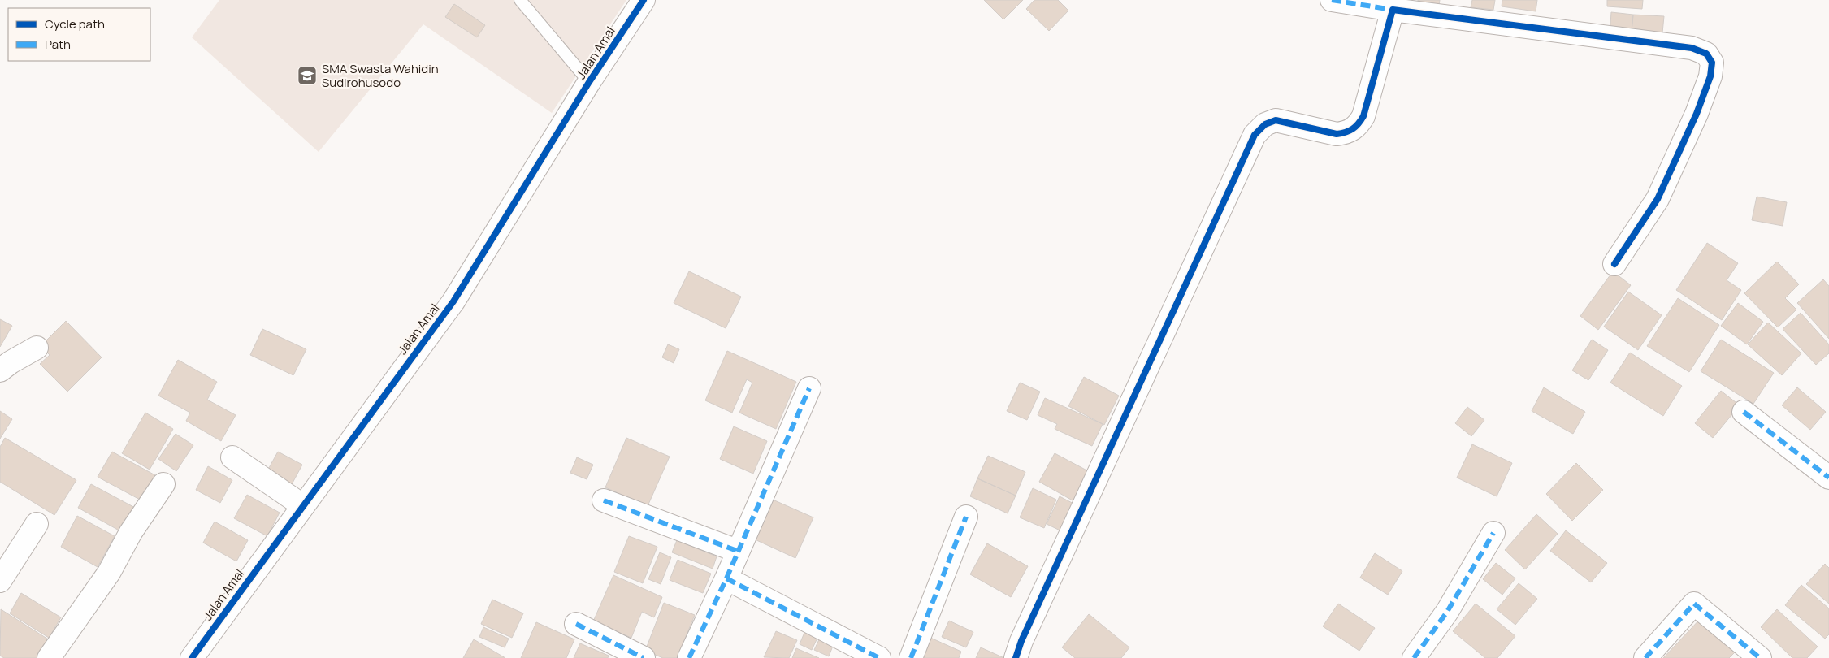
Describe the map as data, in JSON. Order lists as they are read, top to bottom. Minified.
{"streets":{"street":["Jalan Amal"]},"places":{"school or university":["SMA Swasta Wahidin Sudirohusodo"]},"legend":["Cycle path","Path"]}
